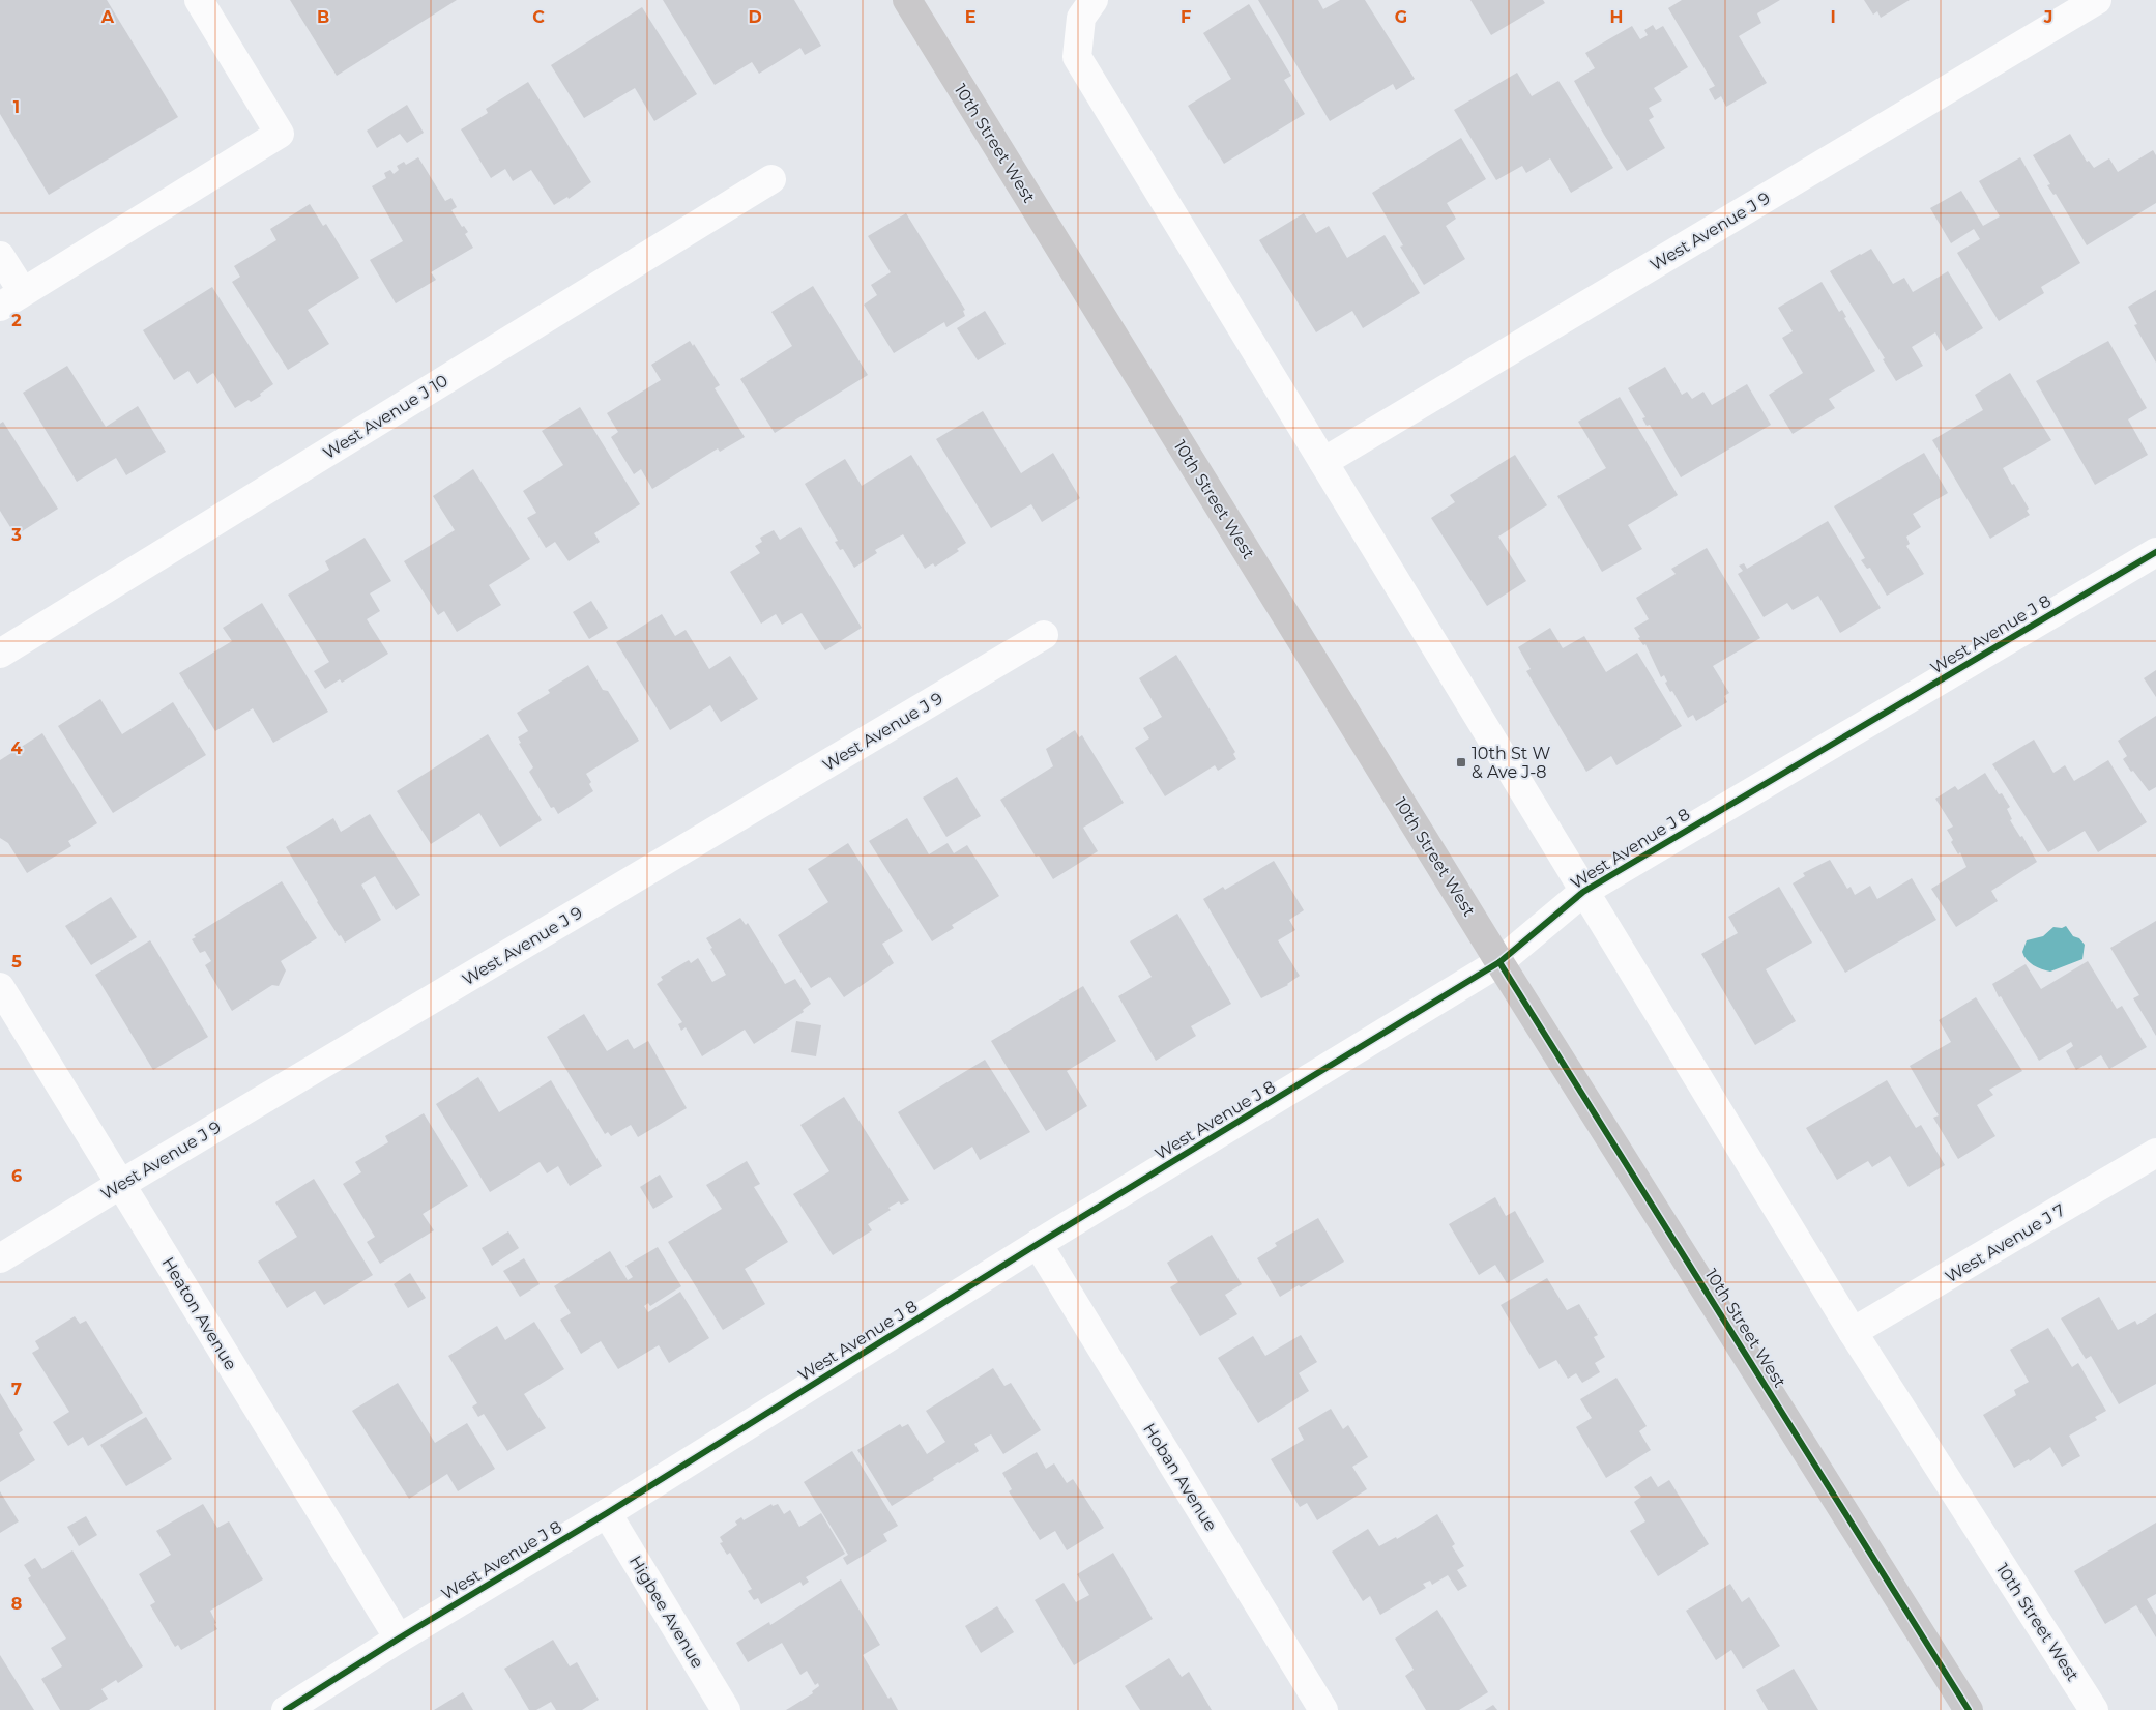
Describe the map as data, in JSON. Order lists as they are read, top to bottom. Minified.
{"streets":{"main road":["10th Street West"],"street":["West Avenue J 9","West Avenue J 10","West Avenue J 8","West Avenue J 7","Heaton Avenue","Hoban Avenue","Higbee Avenue"]},"crossings":[["10th Street West","West Avenue J 9"],["10th Street West","West Avenue J 8"],["10th Street West","West Avenue J 7"],["West Avenue J 9","Heaton Avenue"],["West Avenue J 8","Heaton Avenue"],["West Avenue J 8","Hoban Avenue"],["West Avenue J 8","Higbee Avenue"]],"places":{"transit":["10th St W & Ave J-8"]},"grid":{"columns":["A","B","C","D","E","F","G","H","I","J"],"rows":["1","2","3","4","5","6","7","8"]}}
